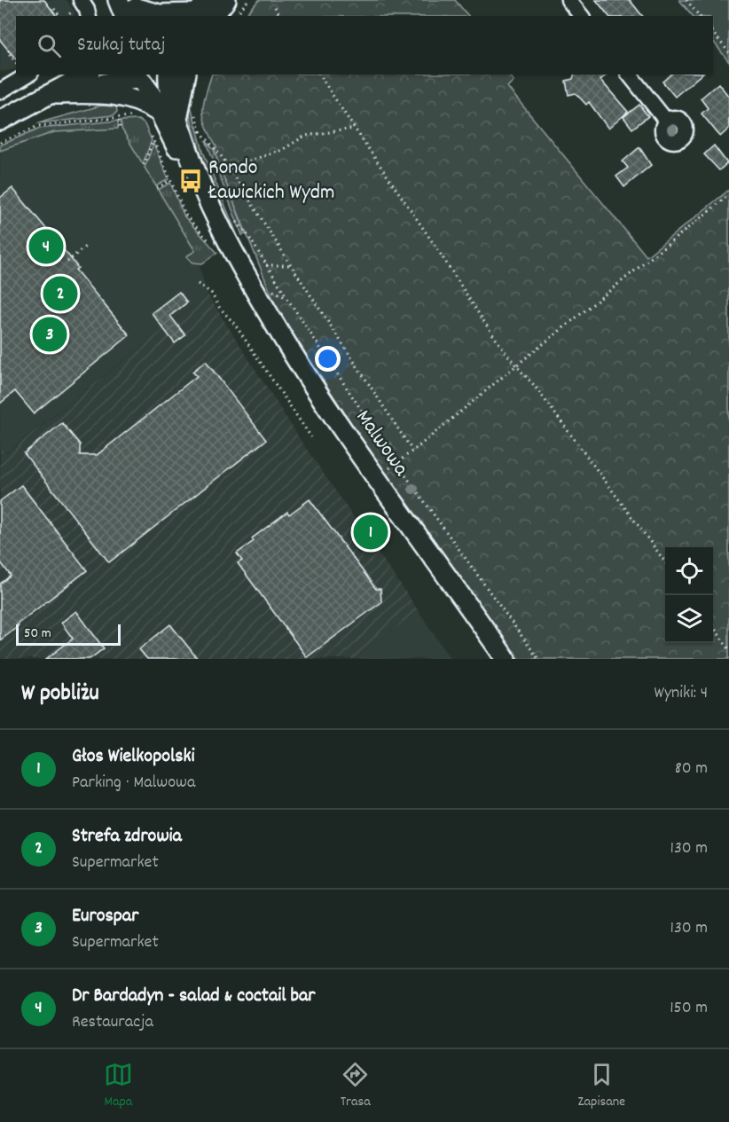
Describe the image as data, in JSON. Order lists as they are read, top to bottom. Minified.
{"streets":{"street":["Malwowa"]},"places":{"bus stop":["Rondo Ławickich Wydm"]},"scale_bar":"50 m","page":{"search":"Szukaj tutaj","pins":["4","2","3","1"],"scale":"50 m","heading":["W pobliżu","Wyniki: 4"],"list":[{"mark":"1","name":"Głos Wielkopolski","note":"Parking · Malwowa","value":"80 m"},{"mark":"2","name":"Strefa zdrowia","note":"Supermarket","value":"130 m"},{"mark":"3","name":"Eurospar","note":"Supermarket","value":"130 m"},{"mark":"4","name":"Dr Bardadyn - salad & coctail bar","note":"Restauracja","value":"150 m"}],"nav":["Mapa","Trasa","Zapisane"]}}
